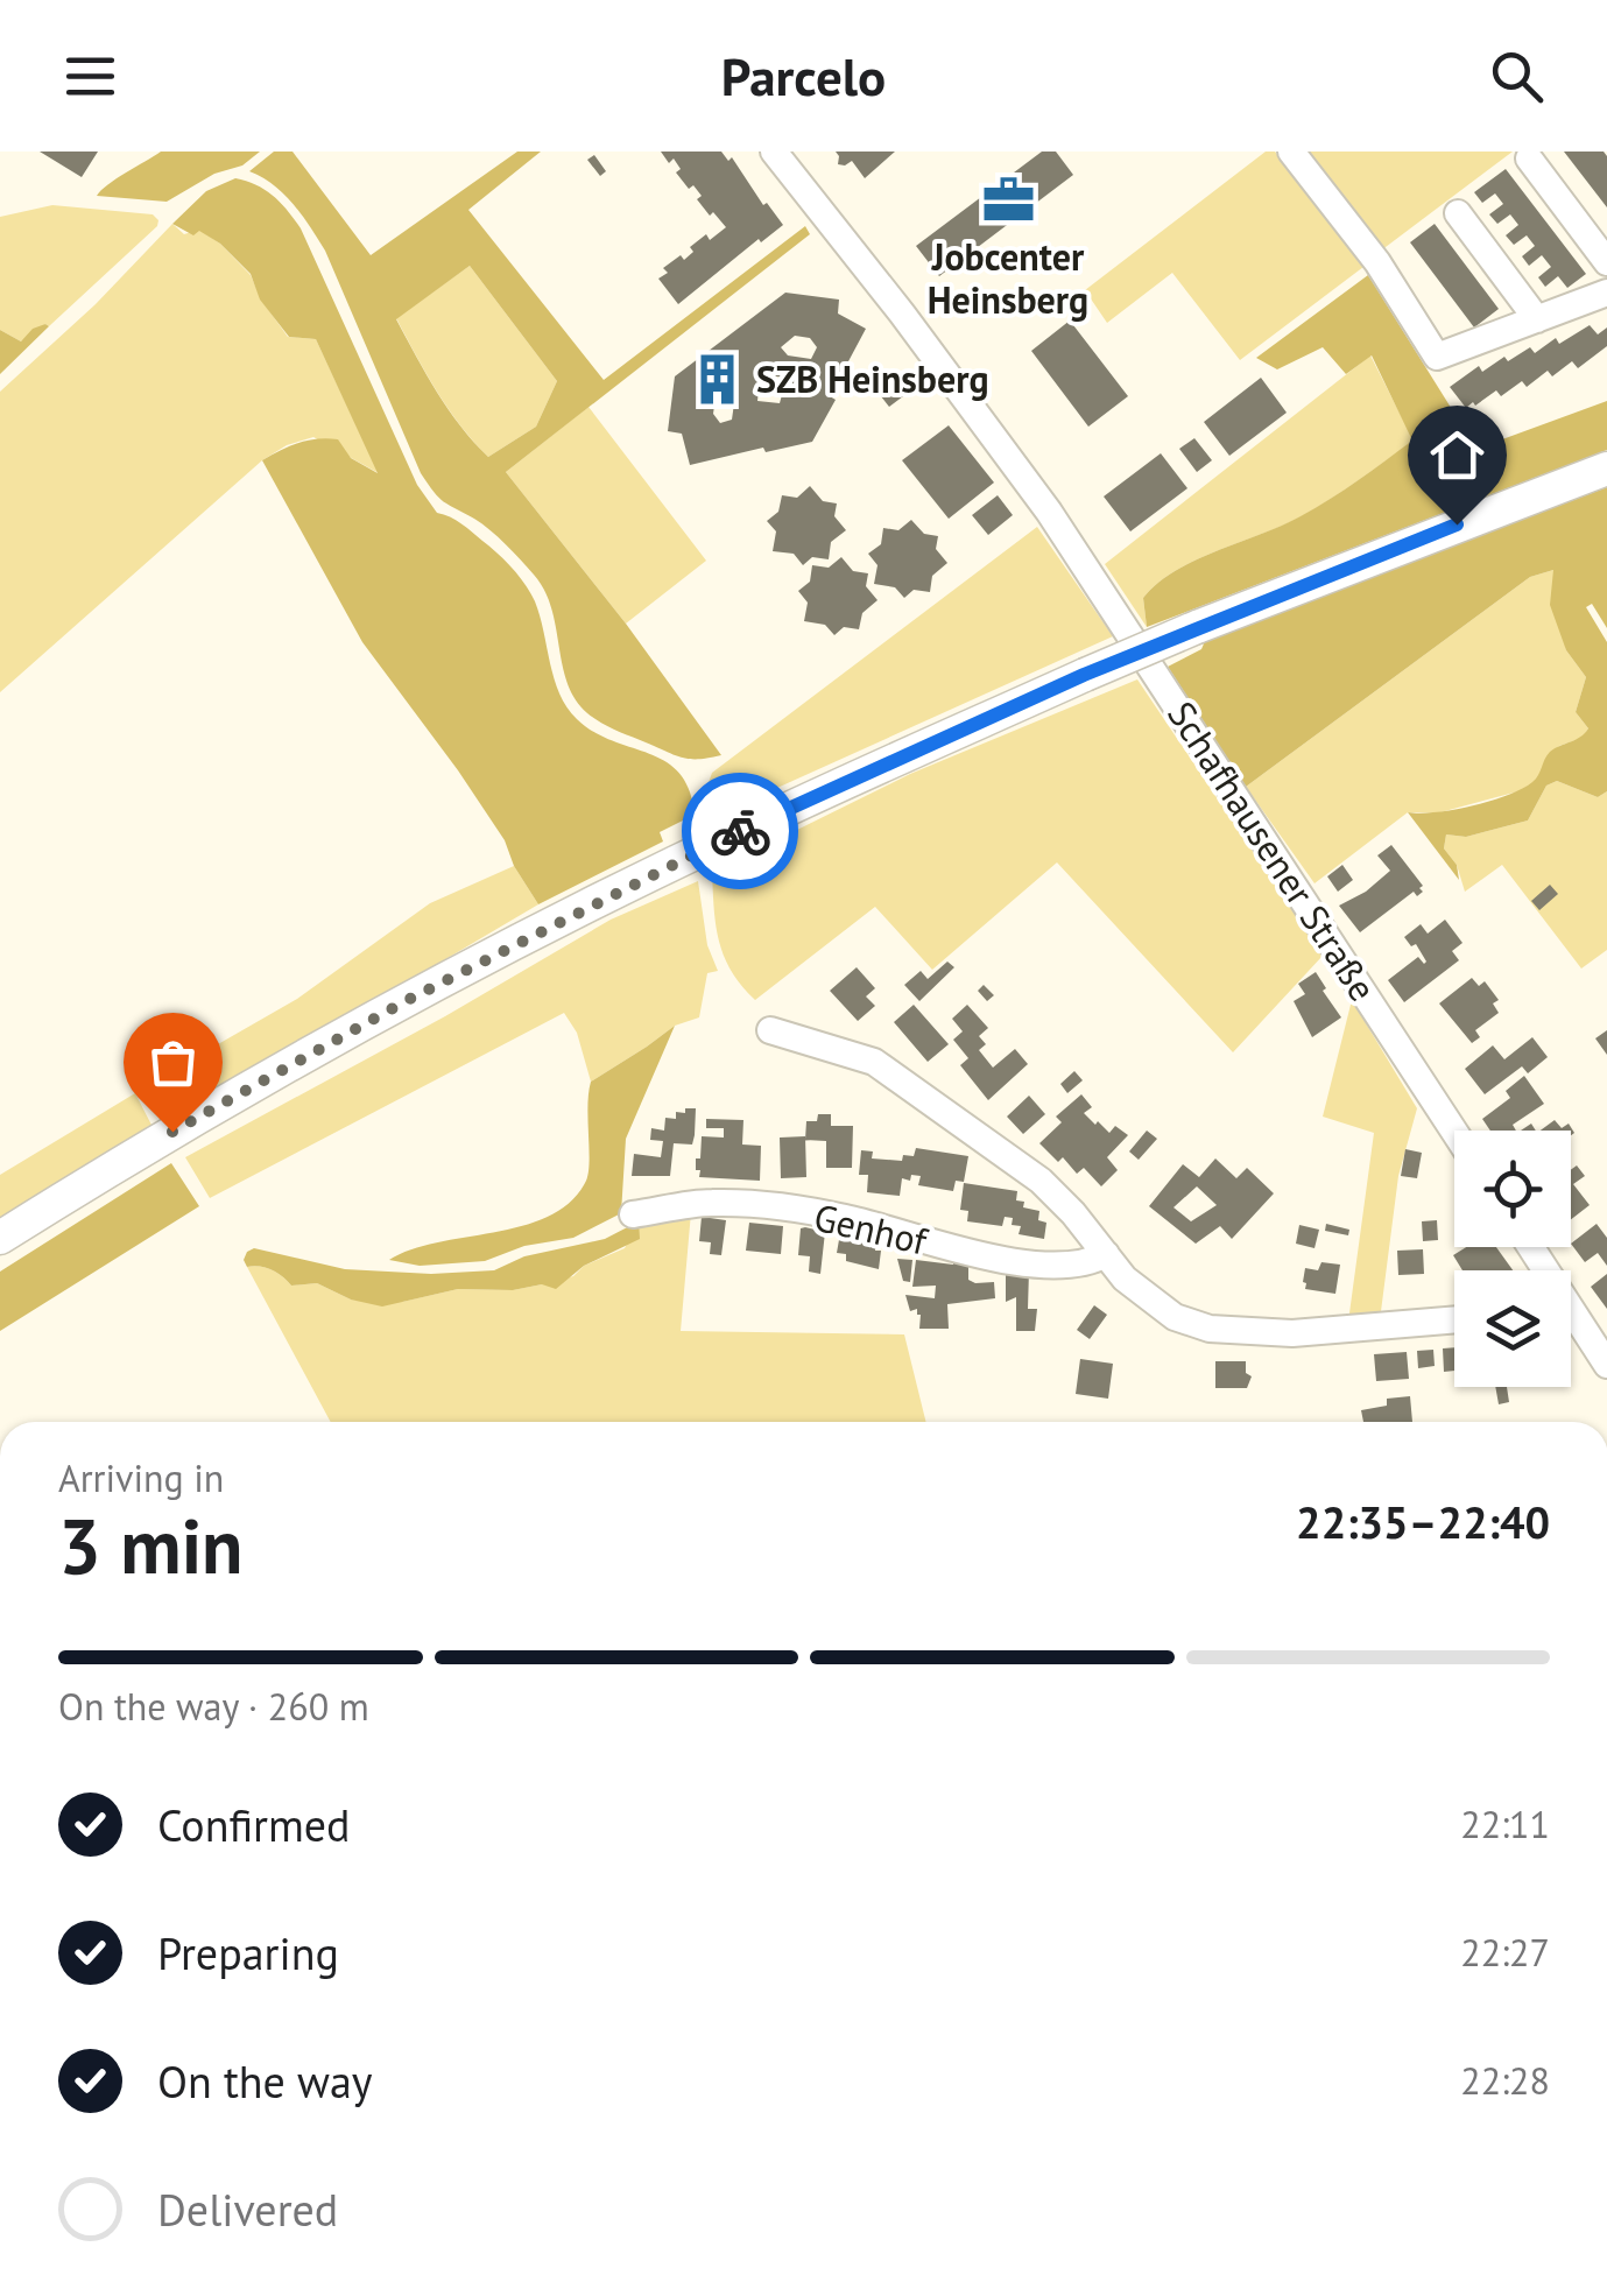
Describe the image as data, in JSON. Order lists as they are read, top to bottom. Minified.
{"streets":{"street":["Schafhausener Straße","Genhof"]},"places":{"office":["Jobcenter Heinsberg"],"building":["SZB Heinsberg"]},"page":{"header":"Parcelo","heading":["3 min","Arriving in","22:35–22:40"],"bar":"On the way · 260 m","list":[["Confirmed","22:11"],["Preparing","22:27"],["On the way","22:28"],"Delivered"]}}
